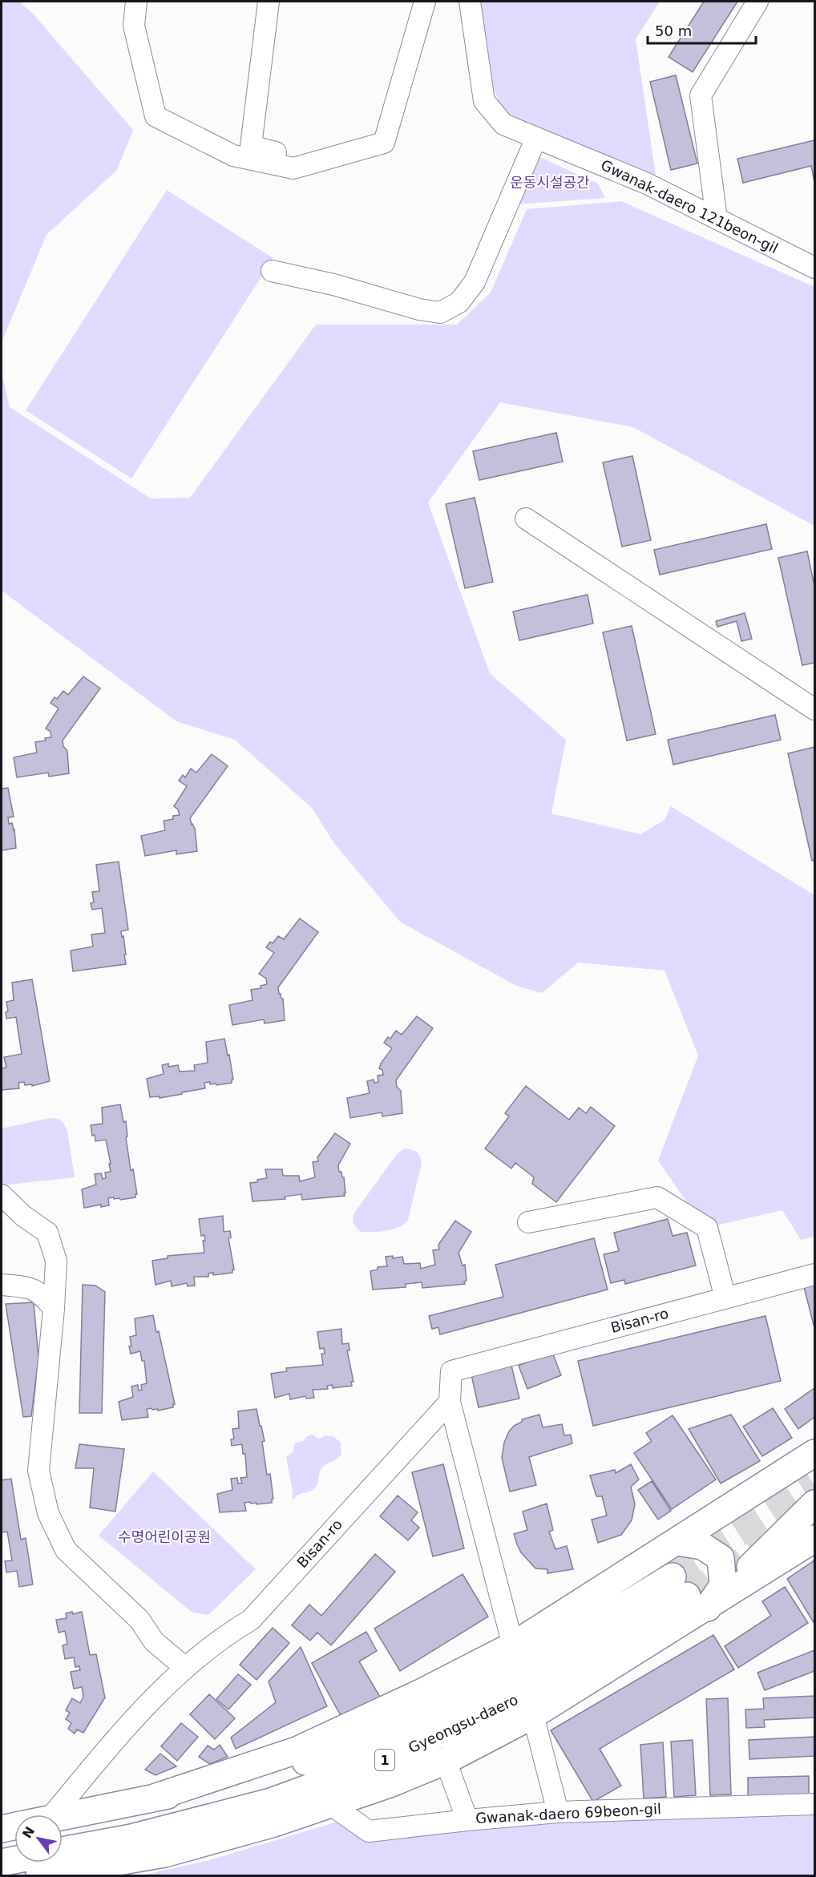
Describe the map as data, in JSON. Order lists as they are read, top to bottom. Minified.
{"streets":{"main road":["Gyeongsu-daero","1"],"street":["Gwanak-daero 121beon-gil","Bisan-ro","Gwanak-daero 69beon-gil"]},"parks":["운동시설공간","수명어린이공원"],"scale_bar":"50 m","north":"top left"}
